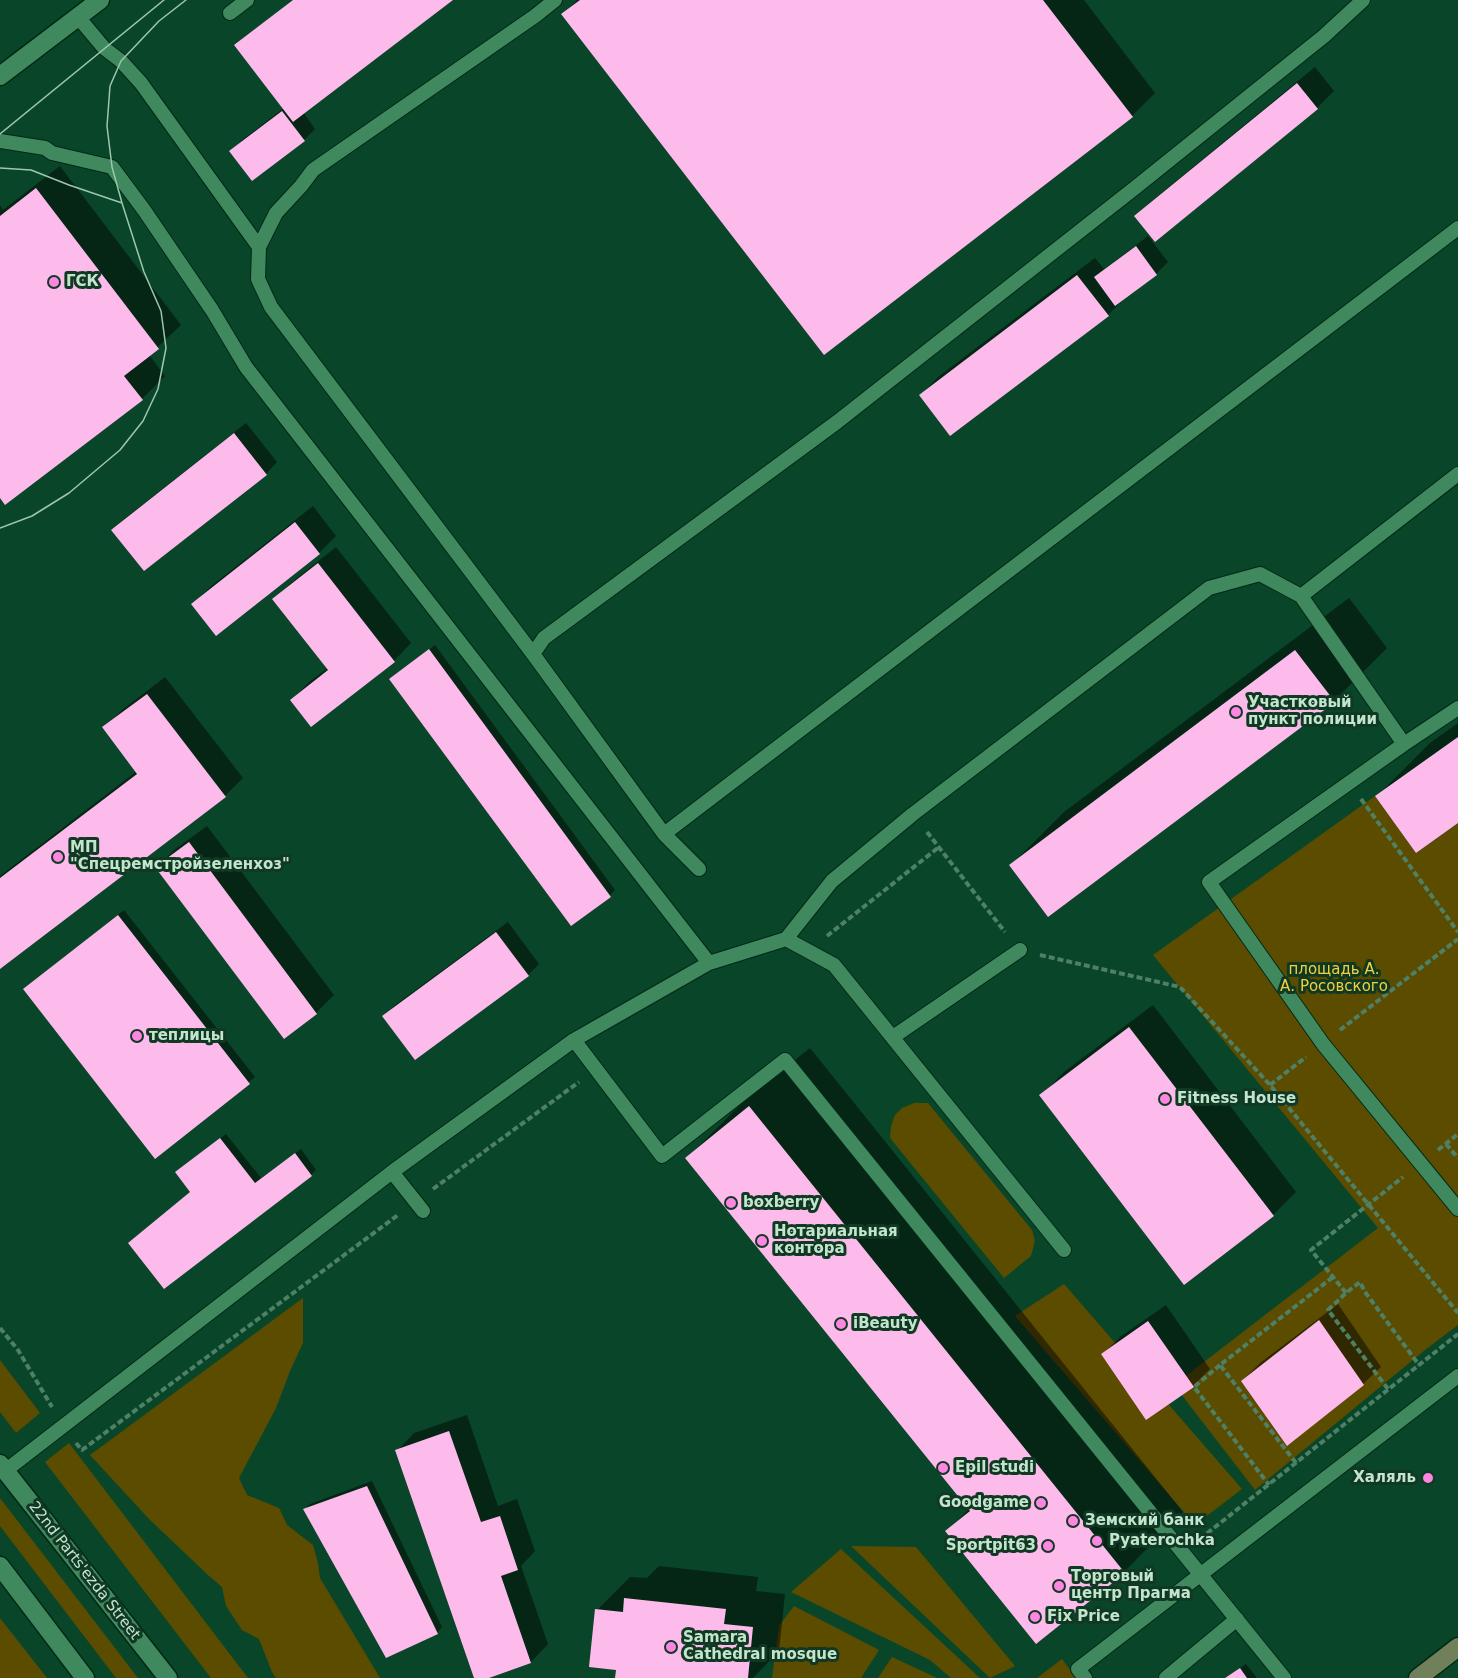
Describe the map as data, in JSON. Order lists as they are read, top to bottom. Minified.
{"streets":{"street":["22nd Parts'ezda Street"]},"parks":["площадь А. А. Росовского"],"places":["ГСК","Участковый пункт полиции","МП \"Спецремстройзеленхоз\"","теплицы","Fitness House","boxberry","Нотариальная контора","iBeauty","Epil studi","Халяль","Goodgame","Земский банк","Pyaterochka","Sportpit63","Торговый центр Прагма","Fix Price","Samara Cathedral mosque"]}
